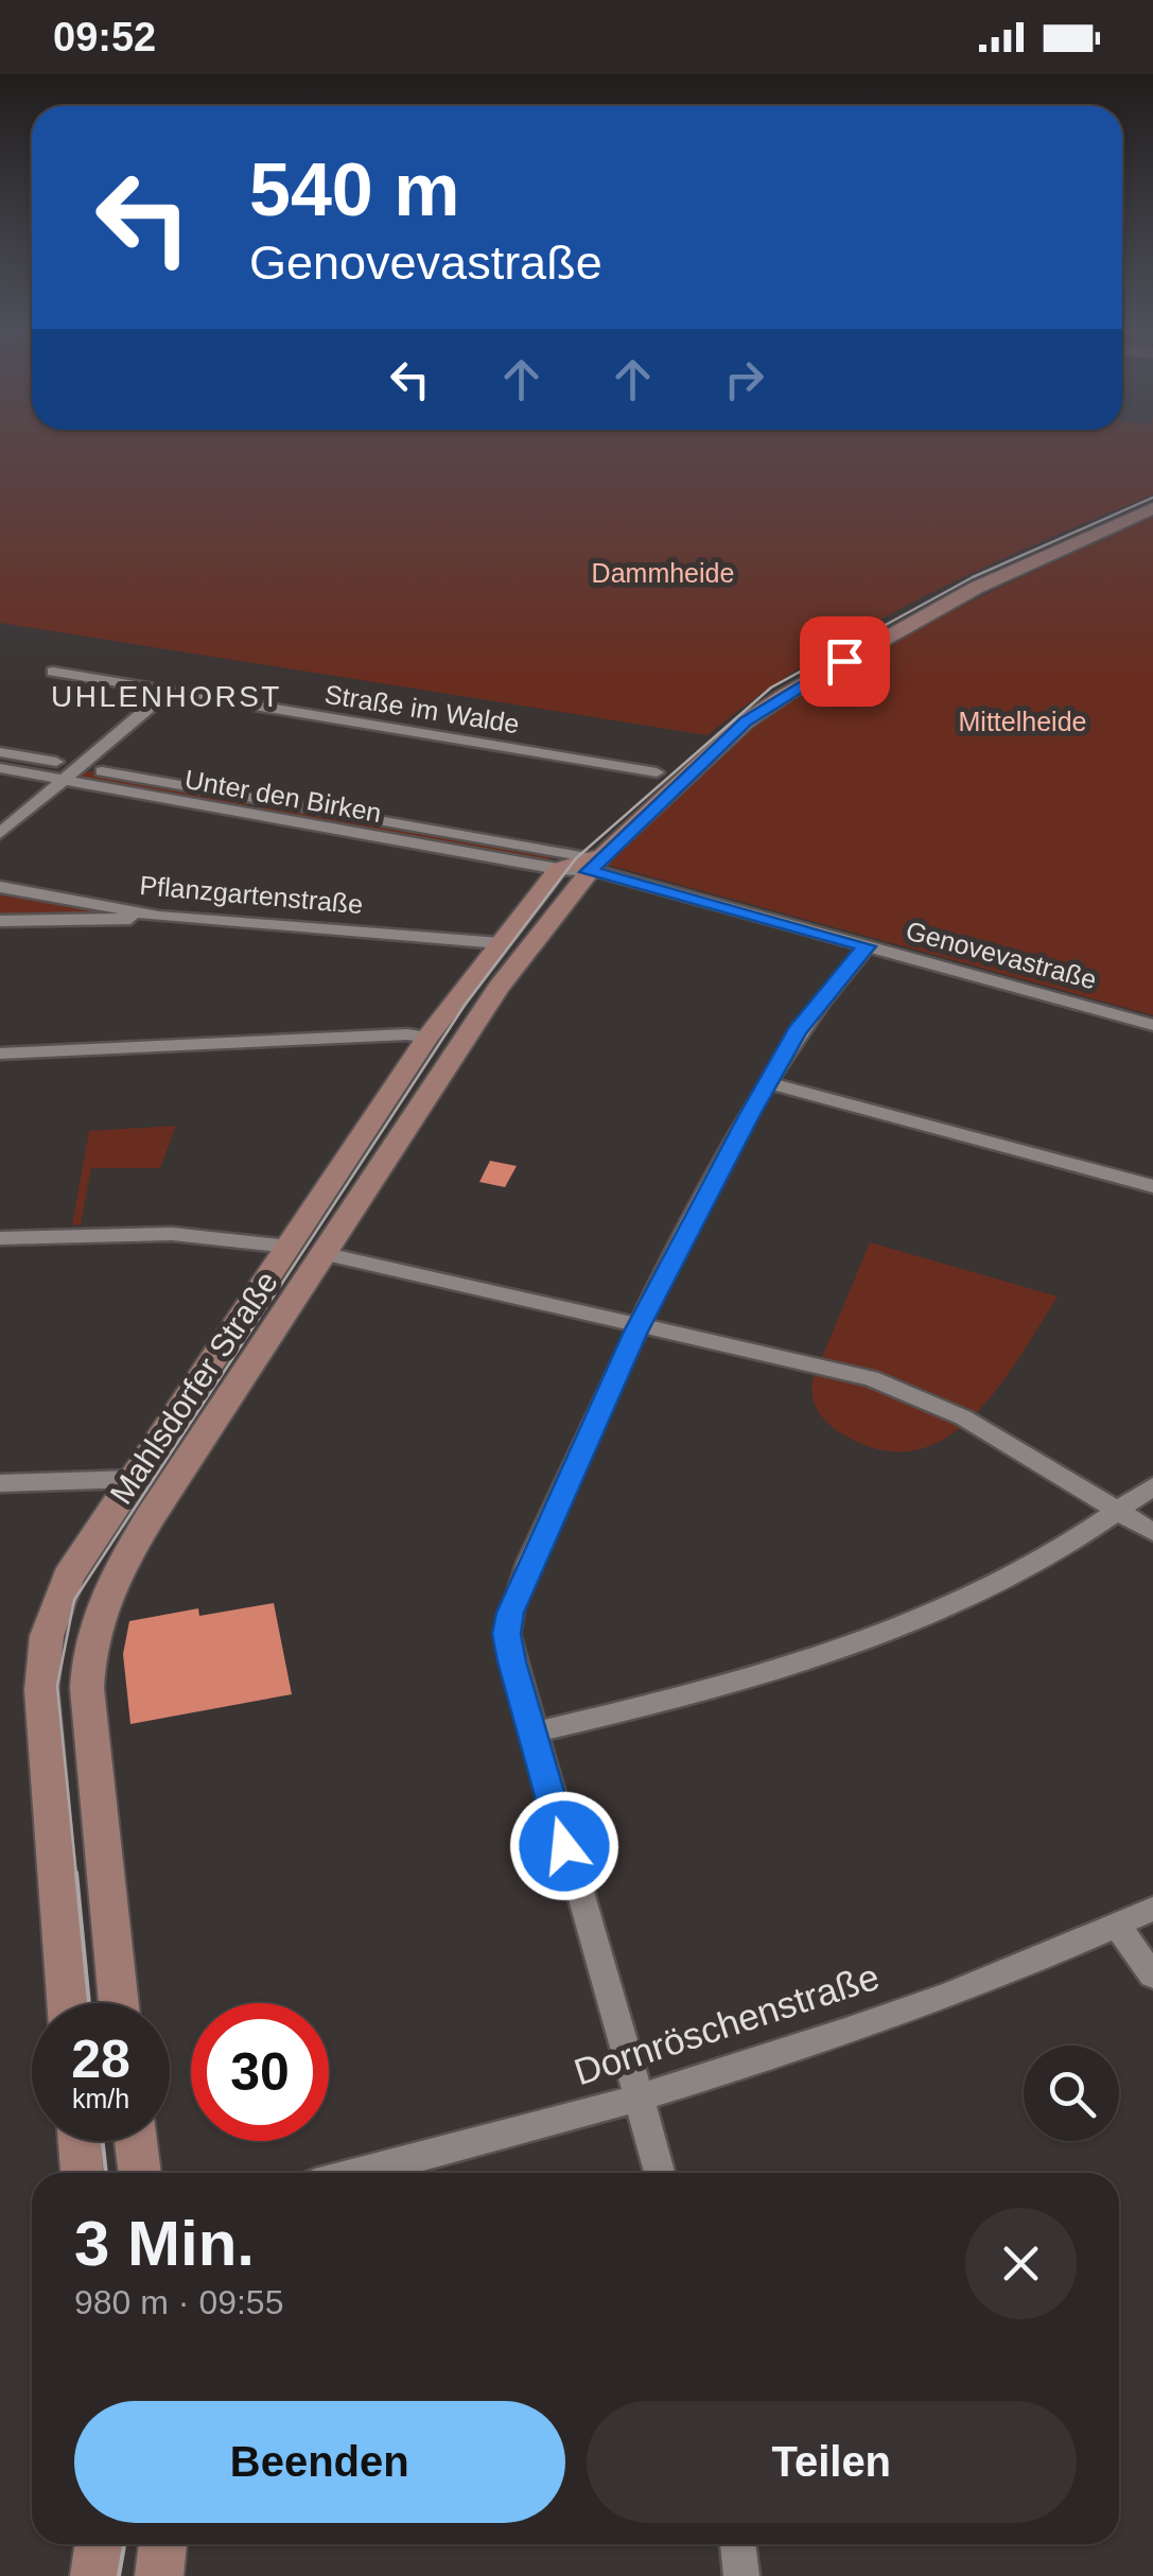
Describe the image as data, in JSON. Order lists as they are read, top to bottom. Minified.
{"streets":{"main road":["Mahlsdorfer Straße"],"street":["Straße im Walde","Unter den Birken","Pflanzgartenstraße","Genovevastraße","Dornröschenstraße"]},"crossings":[["Unter den Birken","Genovevastraße"],["Unter den Birken","Mahlsdorfer Straße"],["Pflanzgartenstraße","Mahlsdorfer Straße"],["Genovevastraße","Mahlsdorfer Straße"]],"districts":["UHLENHORST"],"parks":["Dammheide","Mittelheide"],"page":{"status":"09:52","turn":["540 m","Genovevastraße"],"speed":"28 km/h","limit":"30","heading":["3 Min.","980 m · 09:55"],"buttons":["Beenden","Teilen"]}}
